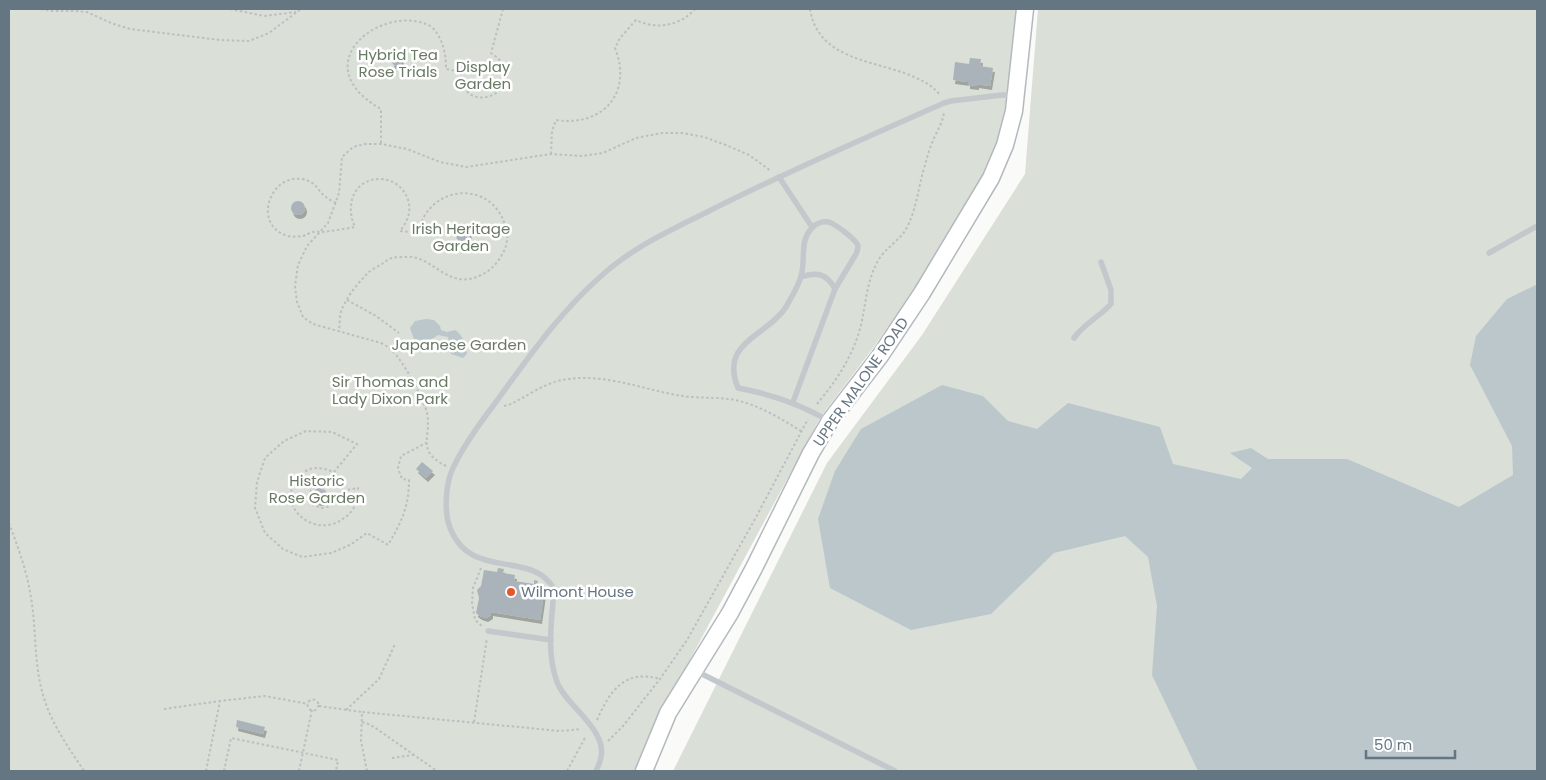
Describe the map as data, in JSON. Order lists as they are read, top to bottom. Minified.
{"streets":{"main road":["UPPER MALONE ROAD"]},"parks":["Hybrid Tea Rose Trials","Display Garden","Irish Heritage Garden","Japanese Garden","Sir Thomas and Lady Dixon Park","Historic Rose Garden"],"places":["Wilmont House"],"scale_bar":"50 m"}
